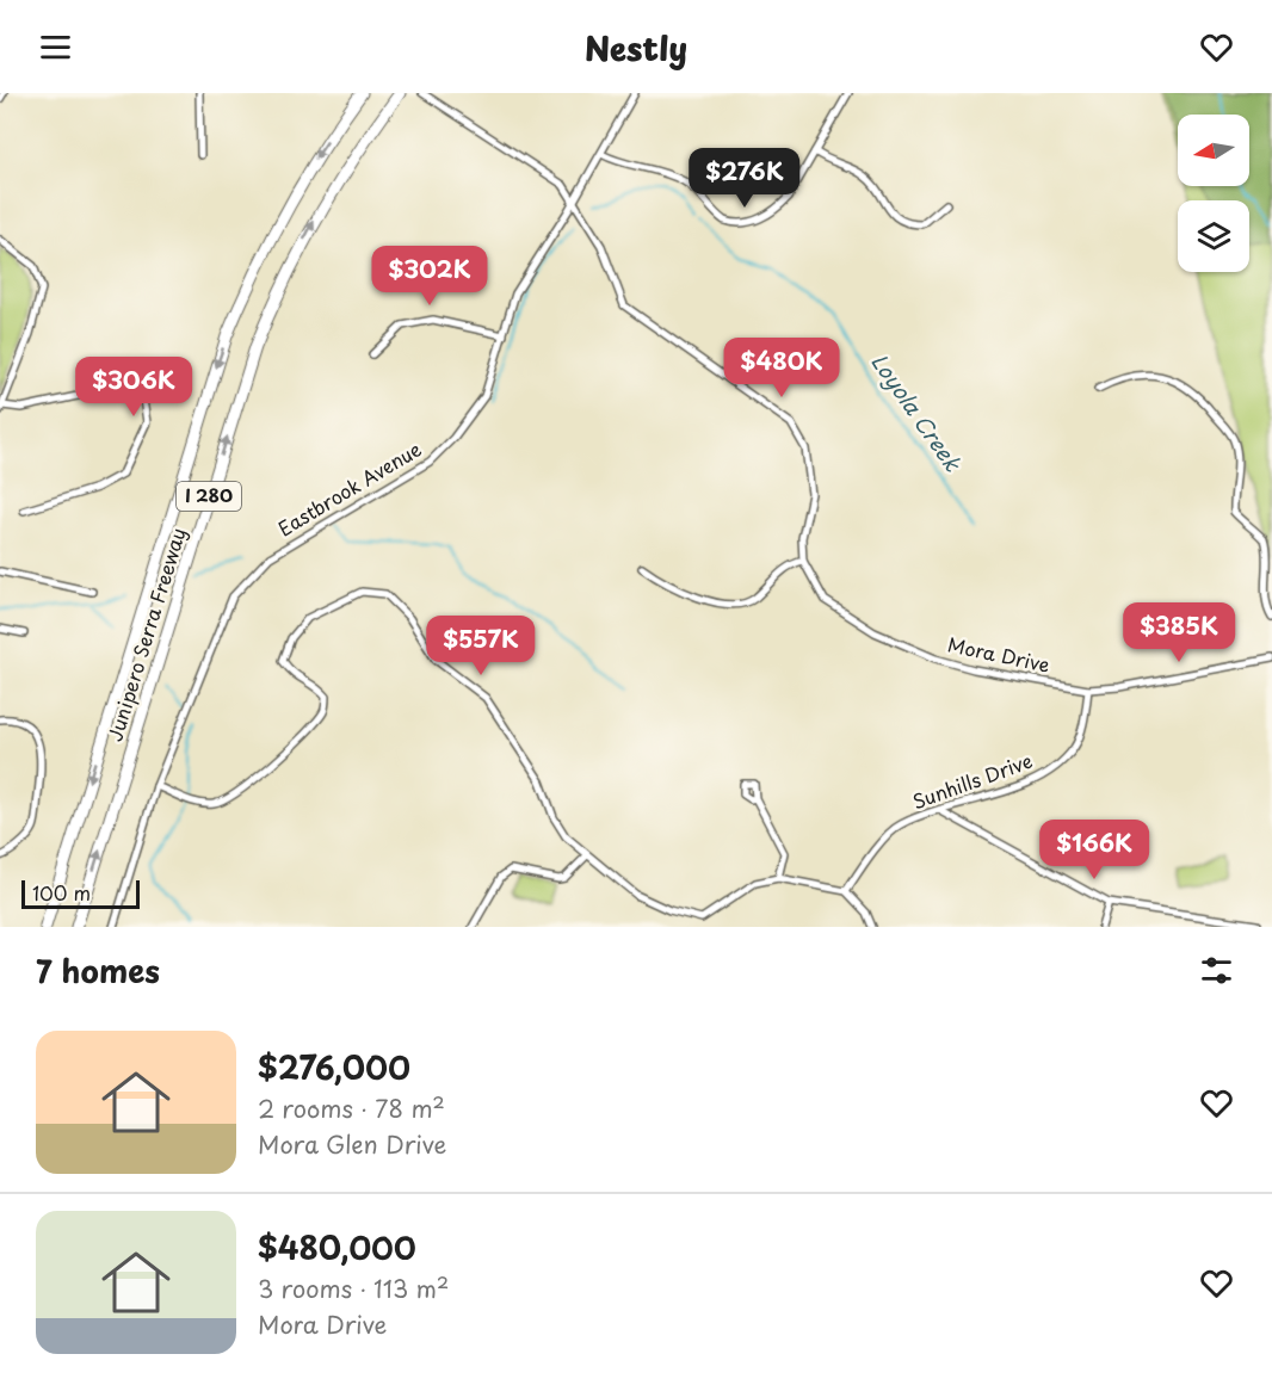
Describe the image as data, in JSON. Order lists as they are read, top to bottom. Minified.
{"streets":{"highway":["I 280","Junipero Serra Freeway"],"street":["Eastbrook Avenue","Mora Drive","Sunhills Drive"]},"crossings":[["Mora Drive","Sunhills Drive"]],"water":["Loyola Creek"],"scale_bar":"100 m","north":"left","page":{"header":"Nestly","price":["$276K","$302K","$480K","$306K","$385K","$557K","$166K"],"scale":"100 m","heading":"7 homes","list":[{"name":"$276,000","note":"2 rooms · 78 m² · Mora Glen Drive"},{"name":"$480,000","note":"3 rooms · 113 m² · Mora Drive"}]}}
